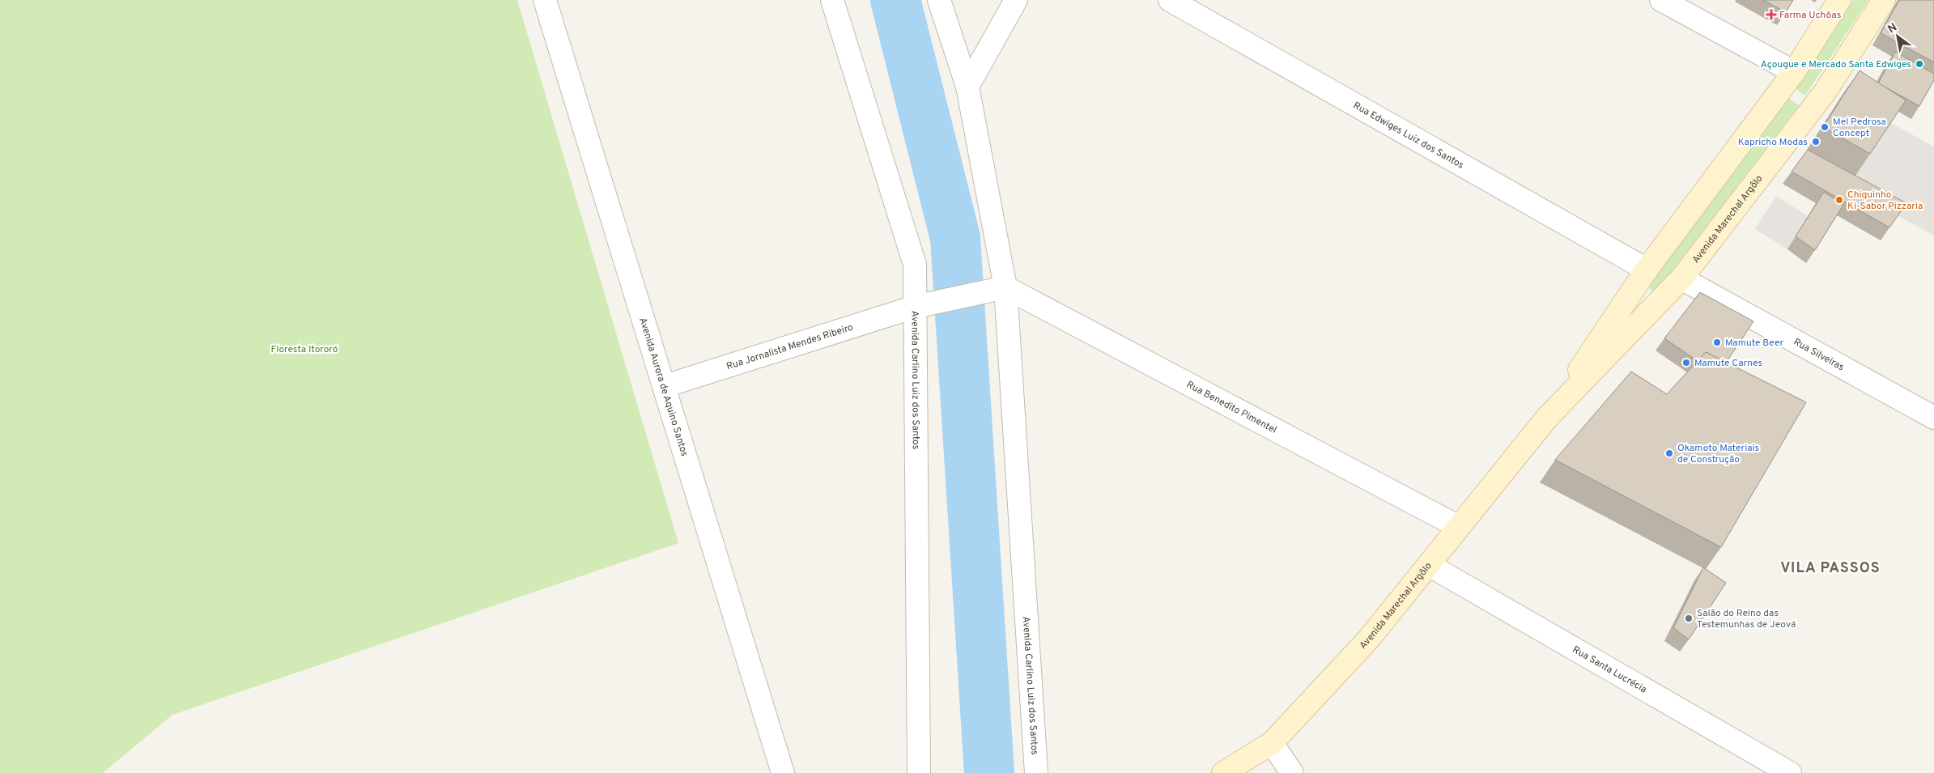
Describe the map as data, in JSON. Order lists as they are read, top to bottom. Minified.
{"streets":{"main road":["Avenida Marechal Argôlo"],"street":["Rua Edwiges Luiz dos Santos","Rua Jornalista Mendes Ribeiro","Rua Silveiras","Avenida Carlino Luiz dos Santos","Avenida Aurora de Aquino Santos","Rua Benedito Pimentel","Rua Santa Lucrécia"]},"crossings":[["Rua Edwiges Luiz dos Santos","Avenida Marechal Argôlo"],["Avenida Marechal Argôlo","Rua Silveiras"],["Avenida Marechal Argôlo","Rua Benedito Pimentel"],["Avenida Marechal Argôlo","Rua Santa Lucrécia"],["Rua Jornalista Mendes Ribeiro","Avenida Carlino Luiz dos Santos"],["Rua Jornalista Mendes Ribeiro","Avenida Aurora de Aquino Santos"],["Rua Jornalista Mendes Ribeiro","Rua Benedito Pimentel"],["Avenida Carlino Luiz dos Santos","Rua Benedito Pimentel"]],"districts":["VILA PASSOS"],"parks":["Floresta Itororó"],"places":{"health":["Farma Uchôas"],"other":["Açougue e Mercado Santa Edwiges","Mel Pedrosa Concept","Kapricho Modas","Chiquinho Ki-Sabor Pizzaria","Mamute Beer","Mamute Carnes","Okamoto Materiais de Construção","Salão do Reino das Testemunhas de Jeová"]},"north":"top left"}
